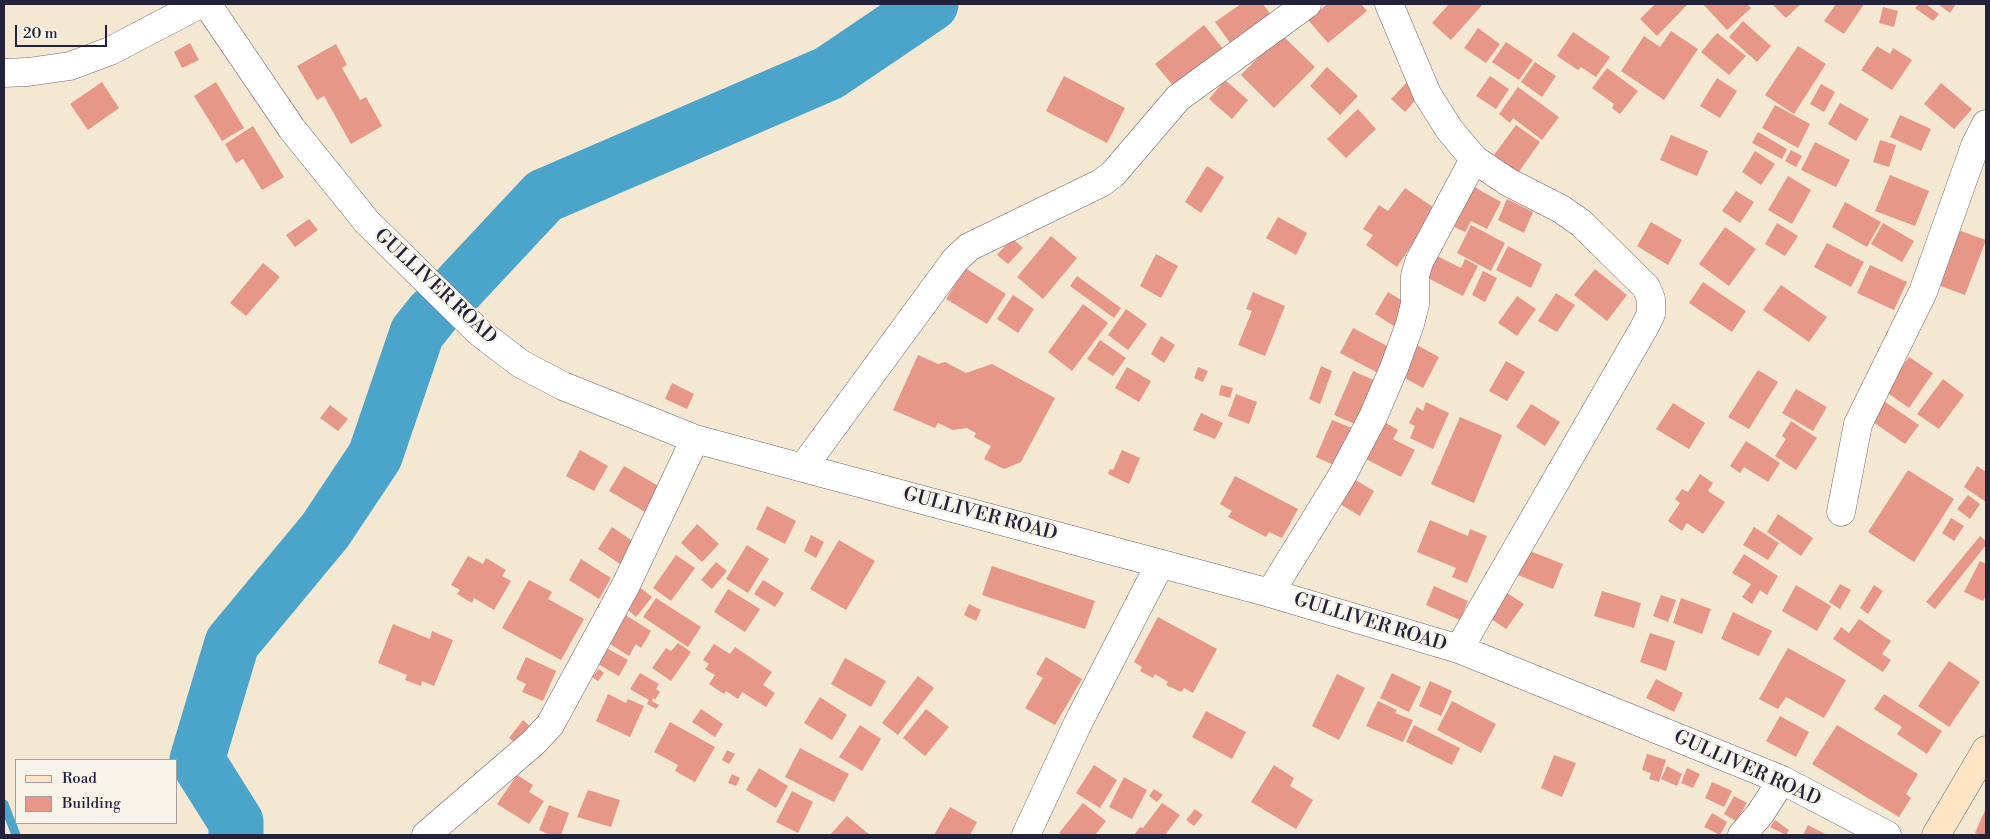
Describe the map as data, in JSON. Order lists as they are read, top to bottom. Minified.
{"streets":{"street":["GULLIVER ROAD"]},"legend":["Road","Building"],"scale_bar":"20 m"}
